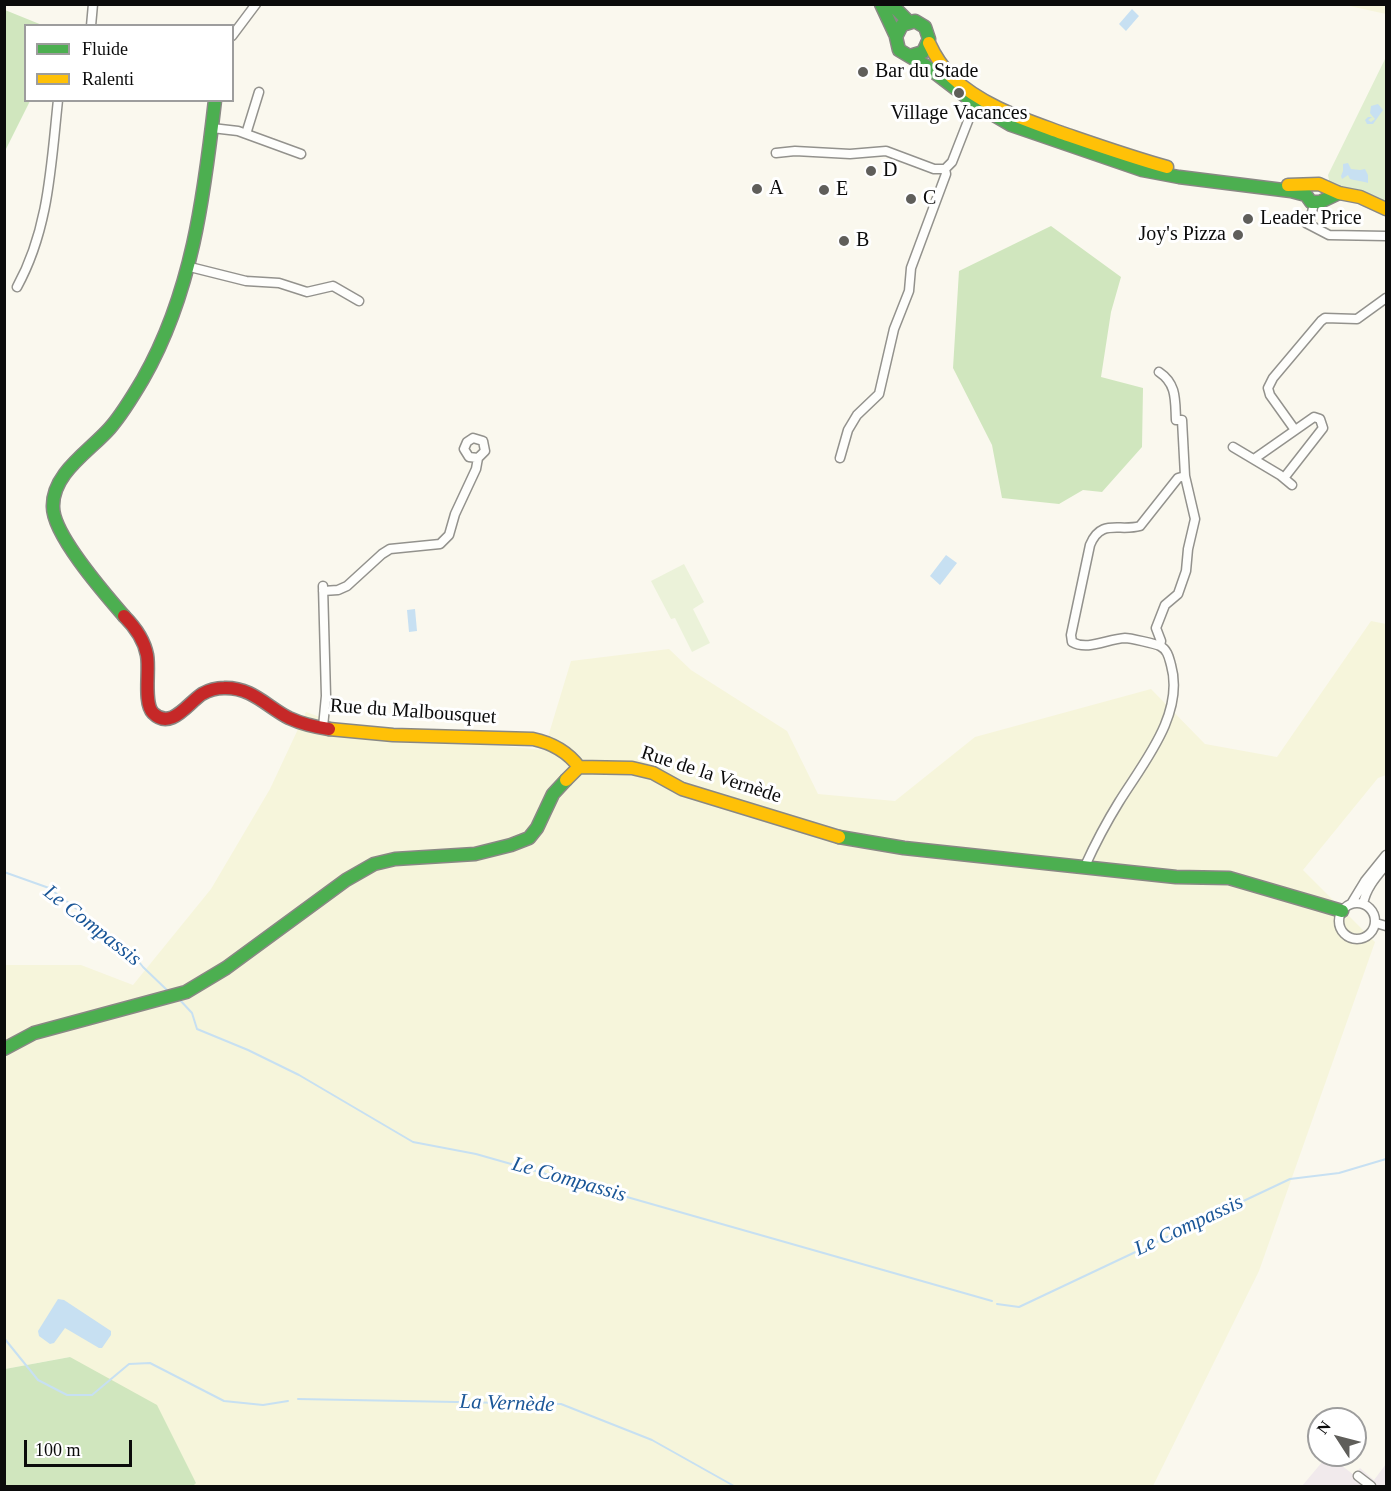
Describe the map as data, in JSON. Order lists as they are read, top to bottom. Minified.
{"streets":{"street":["Rue du Malbousquet","Rue de la Vernède"]},"crossings":[["Rue du Malbousquet","Rue de la Vernède"]],"water":["Le Compassis","La Vernède"],"places":["Bar du Stade","Village Vacances","D","A","E","C","Leader Price","Joy's Pizza","B"],"legend":["Fluide","Ralenti"],"scale_bar":"100 m","north":"top left"}
